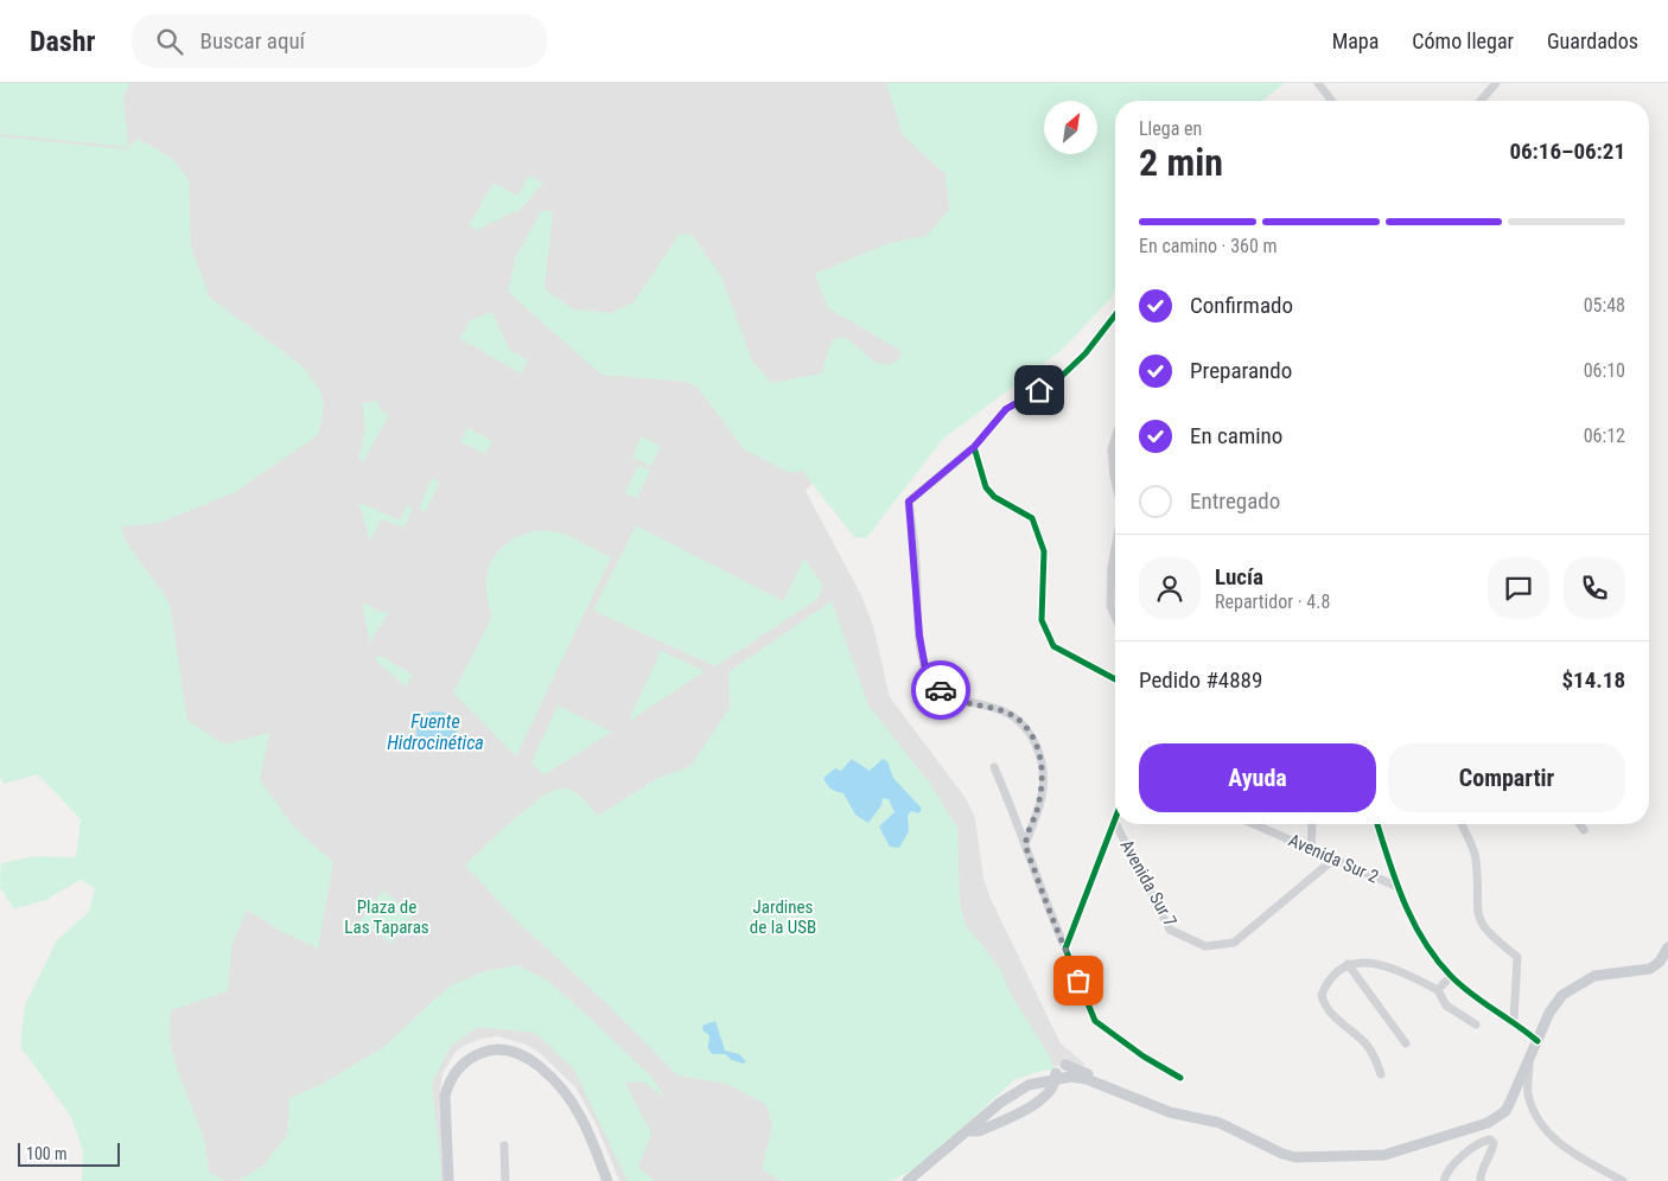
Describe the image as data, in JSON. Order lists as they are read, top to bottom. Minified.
{"streets":{"street":["Avenida Sur 2","Avenida Sur 7"]},"crossings":[["Avenida Sur 2","Avenida Sur 7"]],"water":["Fuente Hidrocinética"],"parks":["Plaza de Las Taparas","Jardines de la USB"],"scale_bar":"100 m","north":"top right","page":{"header":"Dashr","search":"Buscar aquí","nav":["Mapa","Cómo llegar","Guardados"],"heading":["2 min","Llega en","06:16–06:21"],"panel":["Lucía","Repartidor · 4.8","Pedido #4889","$14.18"],"bar":"En camino · 360 m","list":[["Confirmado","05:48"],["Preparando","06:10"],["En camino","06:12"],"Entregado"],"buttons":["Ayuda","Compartir"],"scale":"100 m"}}
